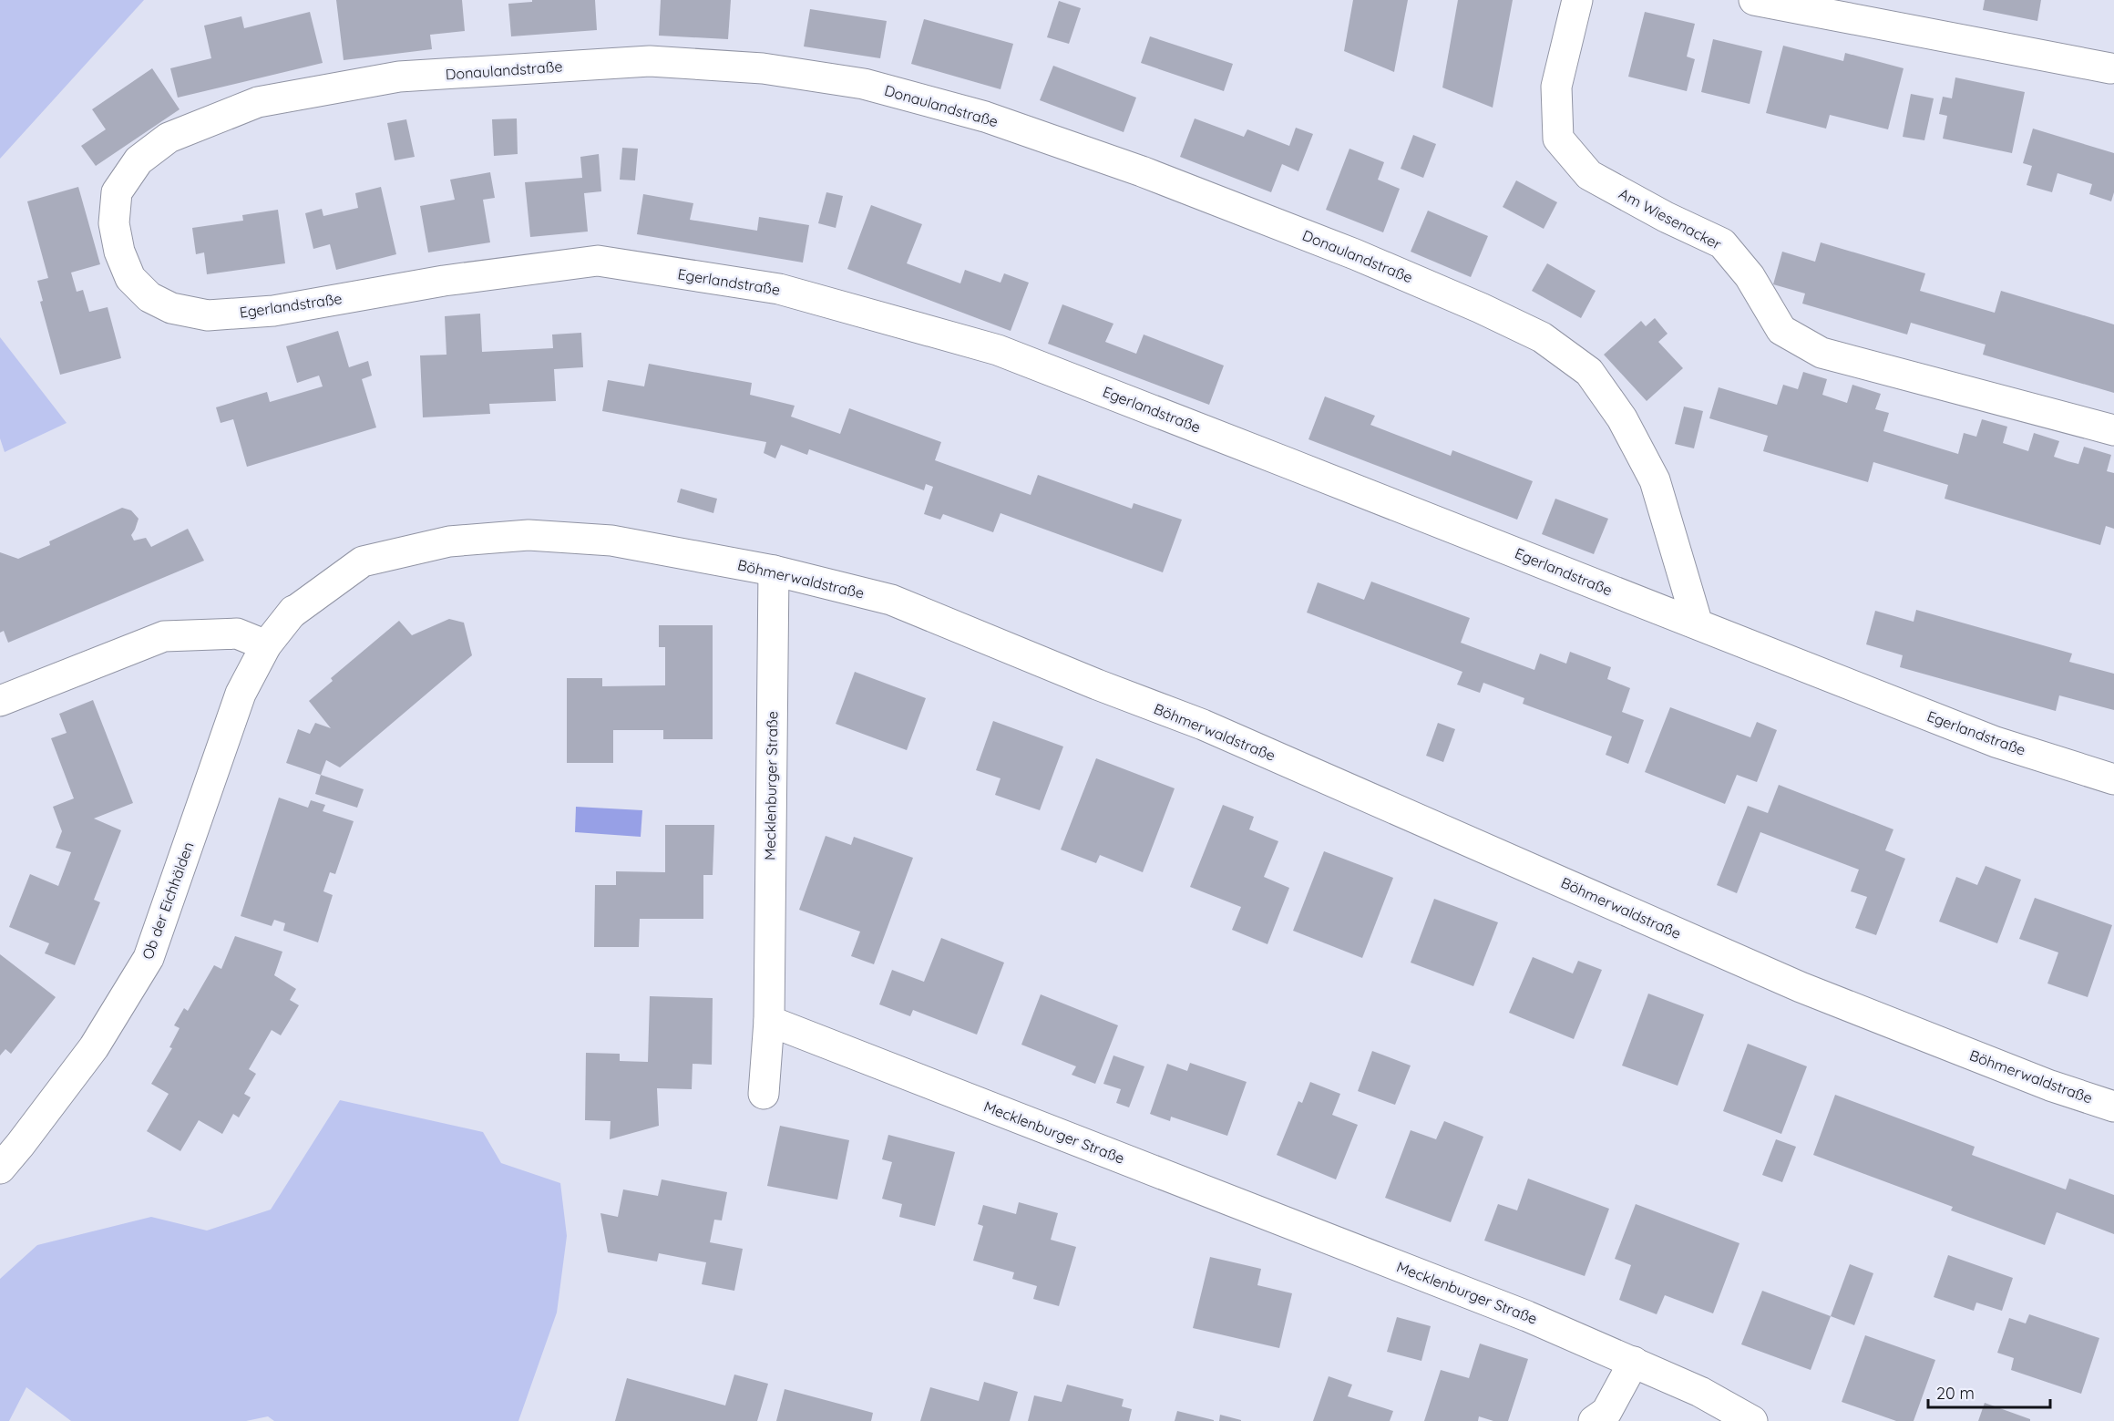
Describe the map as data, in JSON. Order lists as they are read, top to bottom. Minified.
{"streets":{"street":["Donaulandstraße","Am Wiesenacker","Egerlandstraße","Böhmerwaldstraße","Mecklenburger Straße","Ob der Eichhälden"]},"crossings":[["Donaulandstraße","Egerlandstraße"],["Böhmerwaldstraße","Mecklenburger Straße"],["Böhmerwaldstraße","Ob der Eichhälden"]],"scale_bar":"20 m"}
